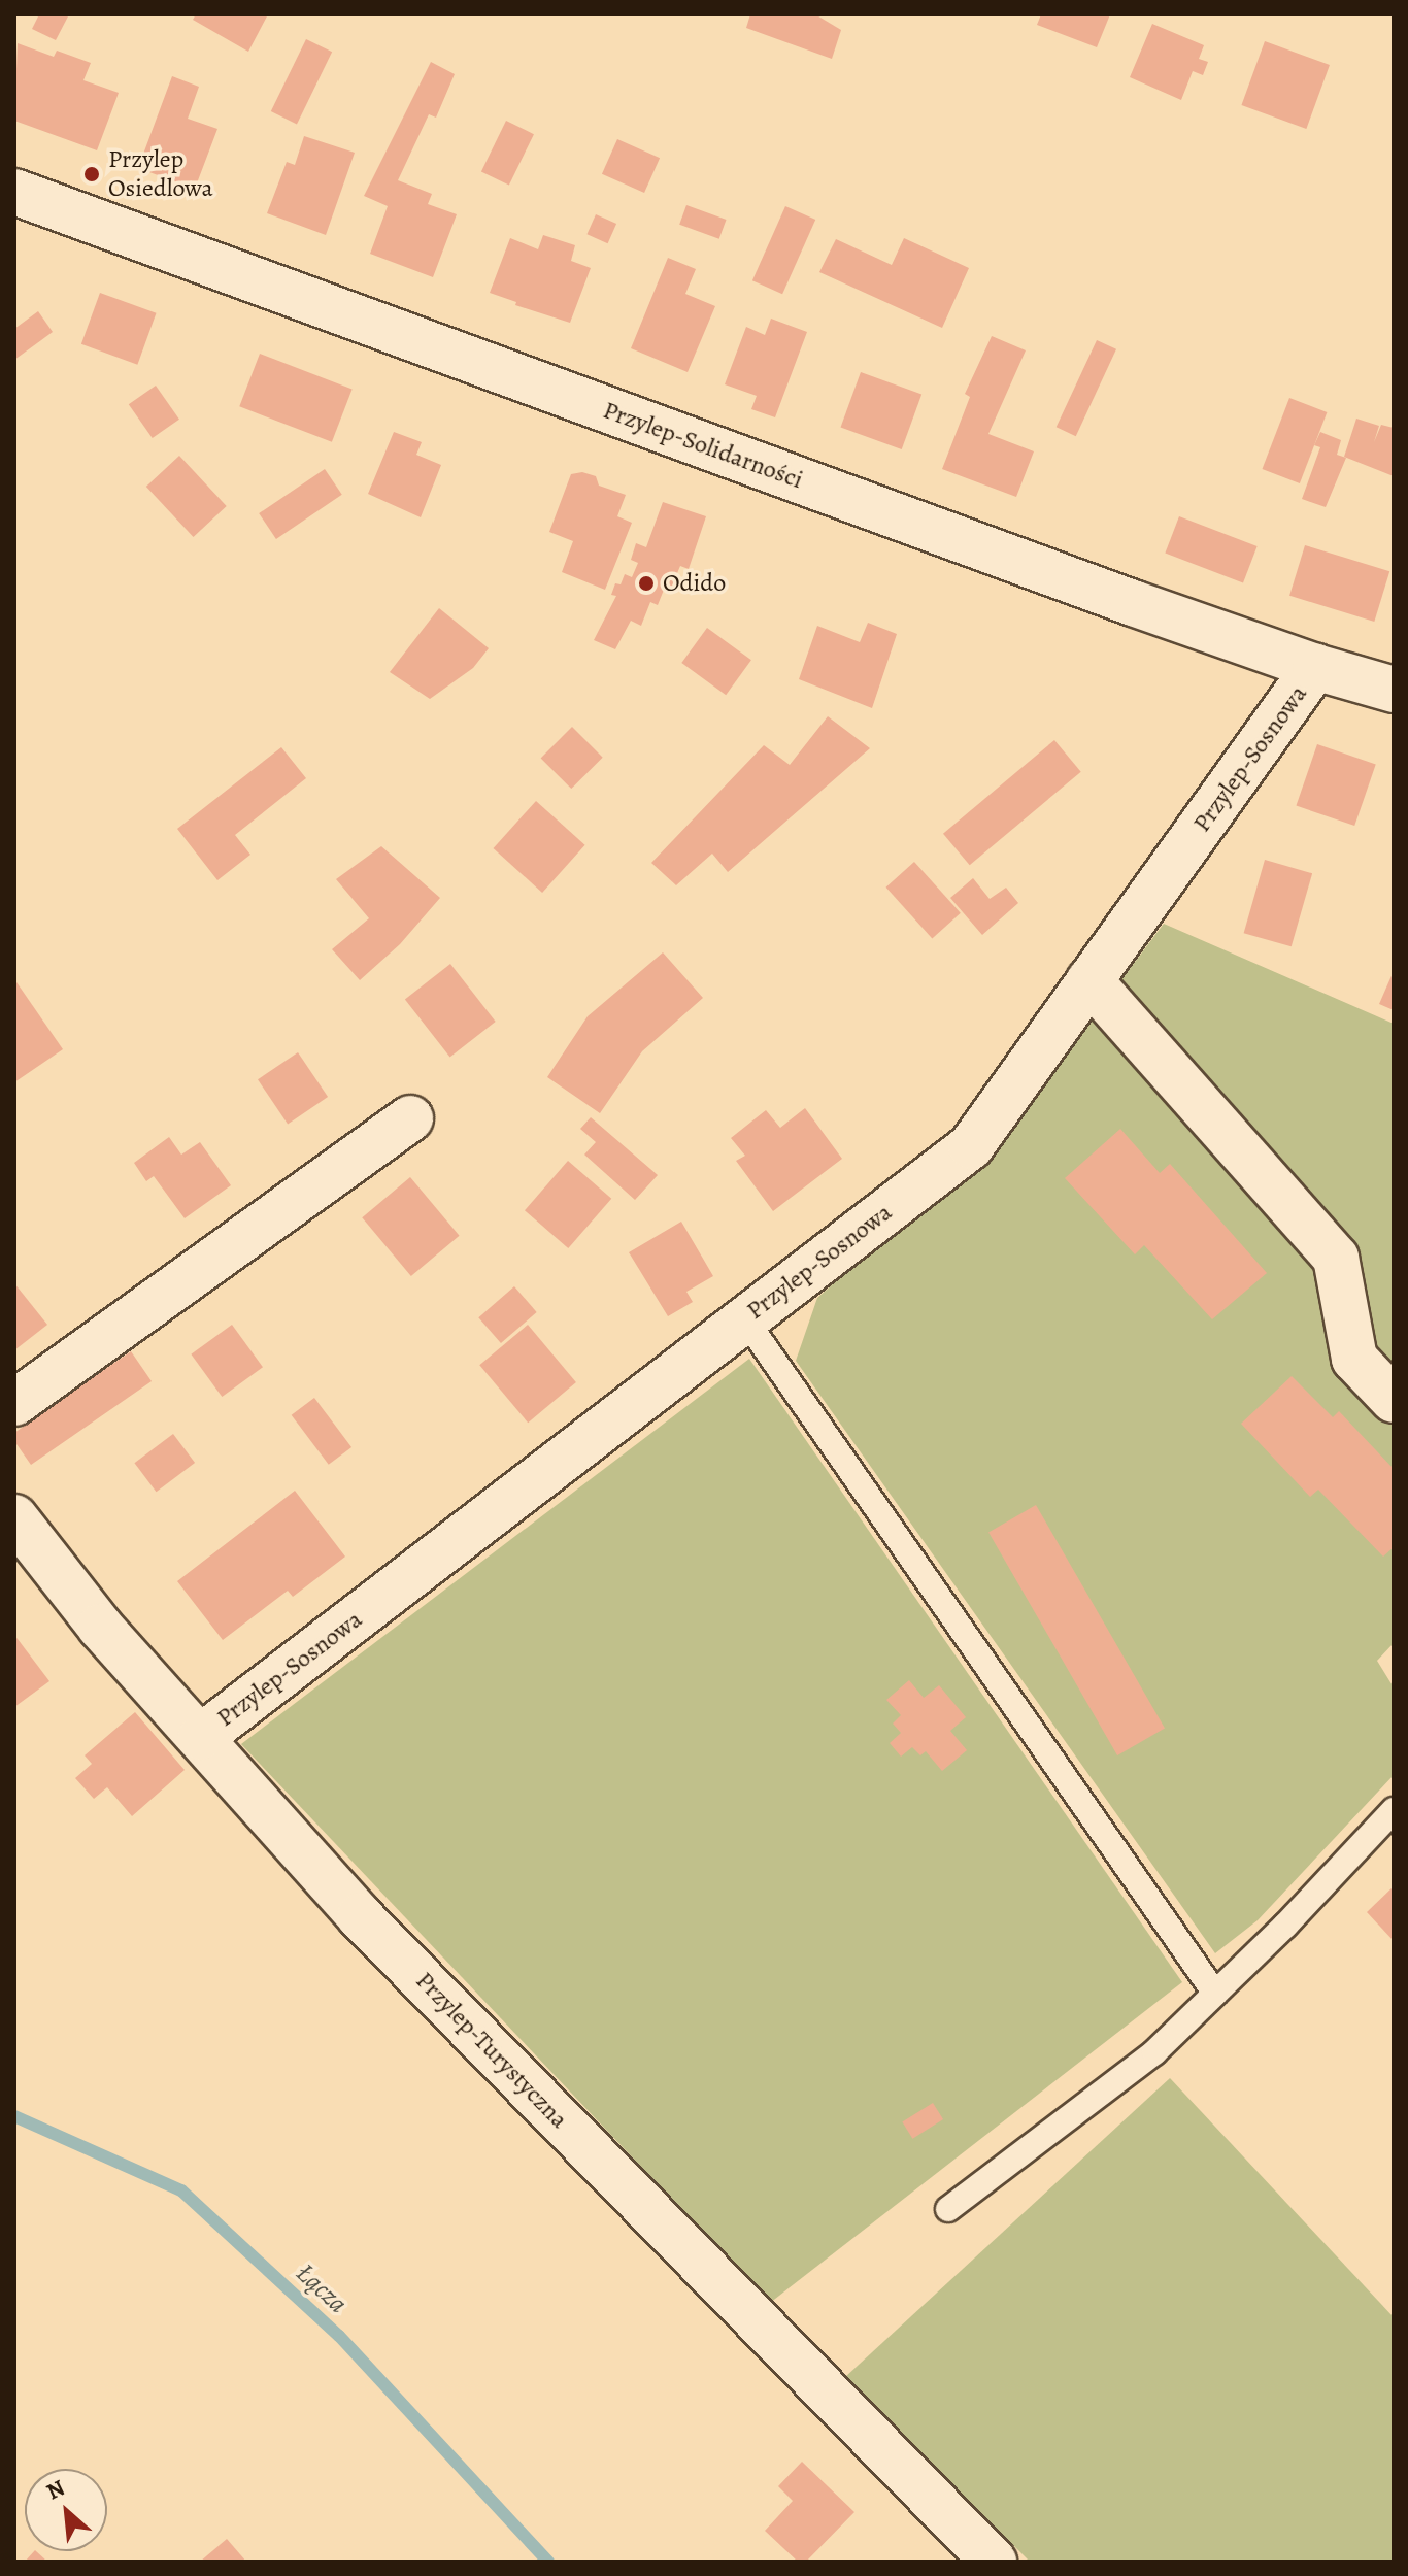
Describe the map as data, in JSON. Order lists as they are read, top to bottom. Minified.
{"streets":{"street":["Przylep-Solidarności","Przylep-Sosnowa","Przylep-Turystyczna"]},"crossings":[["Przylep-Solidarności","Przylep-Sosnowa"],["Przylep-Sosnowa","Przylep-Turystyczna"]],"water":["Łącza"],"places":["Przylep Osiedlowa","Odido"],"north":"top left"}
